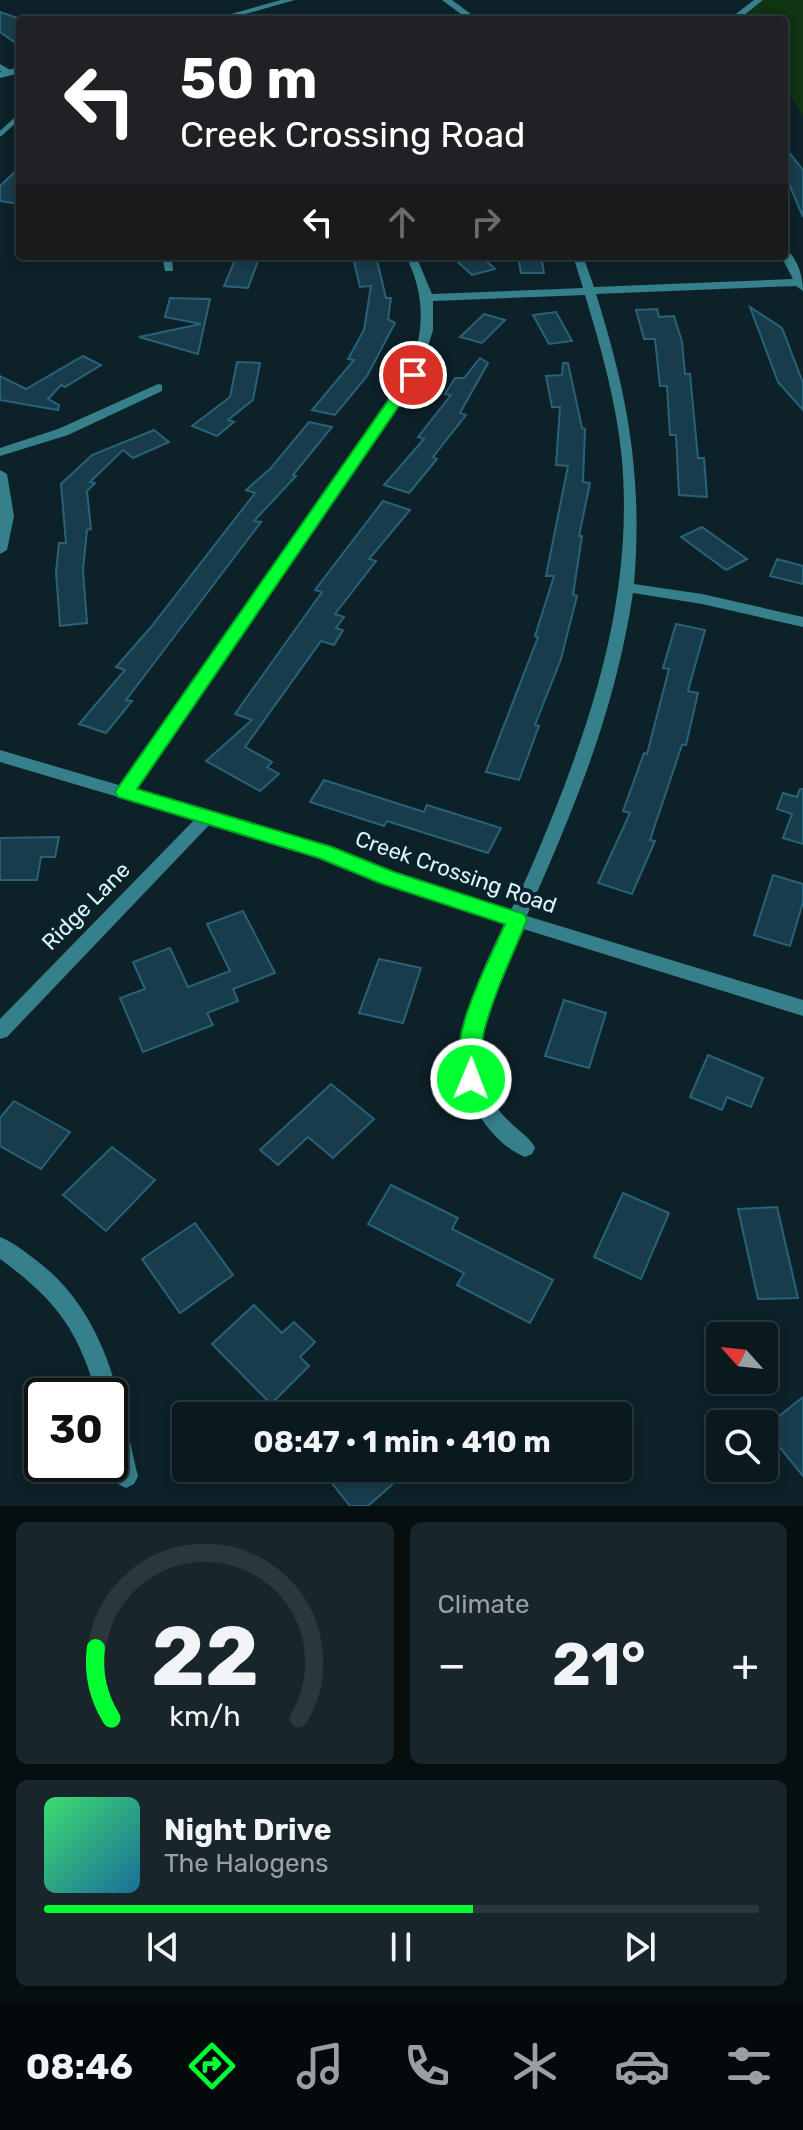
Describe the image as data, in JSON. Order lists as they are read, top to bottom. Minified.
{"streets":{"street":["Creek Crossing Road","Ridge Lane"]},"crossings":[["Creek Crossing Road","Ridge Lane"]],"north":"top left","page":{"turn":["50 m","Creek Crossing Road"],"limit":"30","trip":"08:47 · 1 min · 410 m","tile":"Climate","heat":["−","21°","+"],"song":["Night Drive","The Halogens"],"tabs":"08:46","gauge":["22","km/h"]}}
